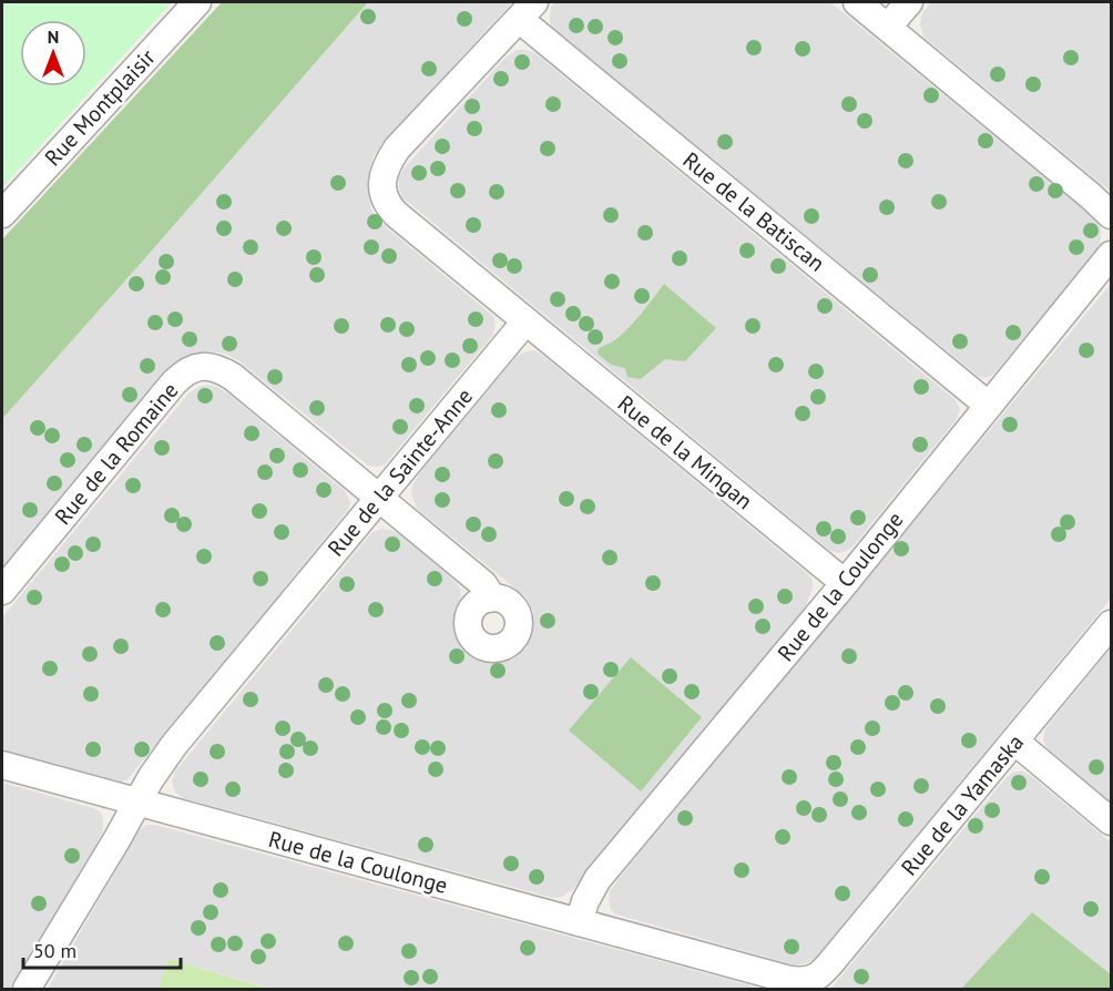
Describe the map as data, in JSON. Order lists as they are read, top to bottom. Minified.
{"streets":{"street":["Rue Montplaisir","Rue de la Batiscan","Rue de la Mingan","Rue de la Romaine","Rue de la Sainte-Anne","Rue de la Coulonge","Rue de la Yamaska"]},"crossings":[["Rue de la Batiscan","Rue de la Coulonge"],["Rue de la Mingan","Rue de la Sainte-Anne"],["Rue de la Mingan","Rue de la Coulonge"],["Rue de la Romaine","Rue de la Sainte-Anne"],["Rue de la Sainte-Anne","Rue de la Coulonge"],["Rue de la Coulonge","Rue de la Yamaska"]],"scale_bar":"50 m","north":"top"}
